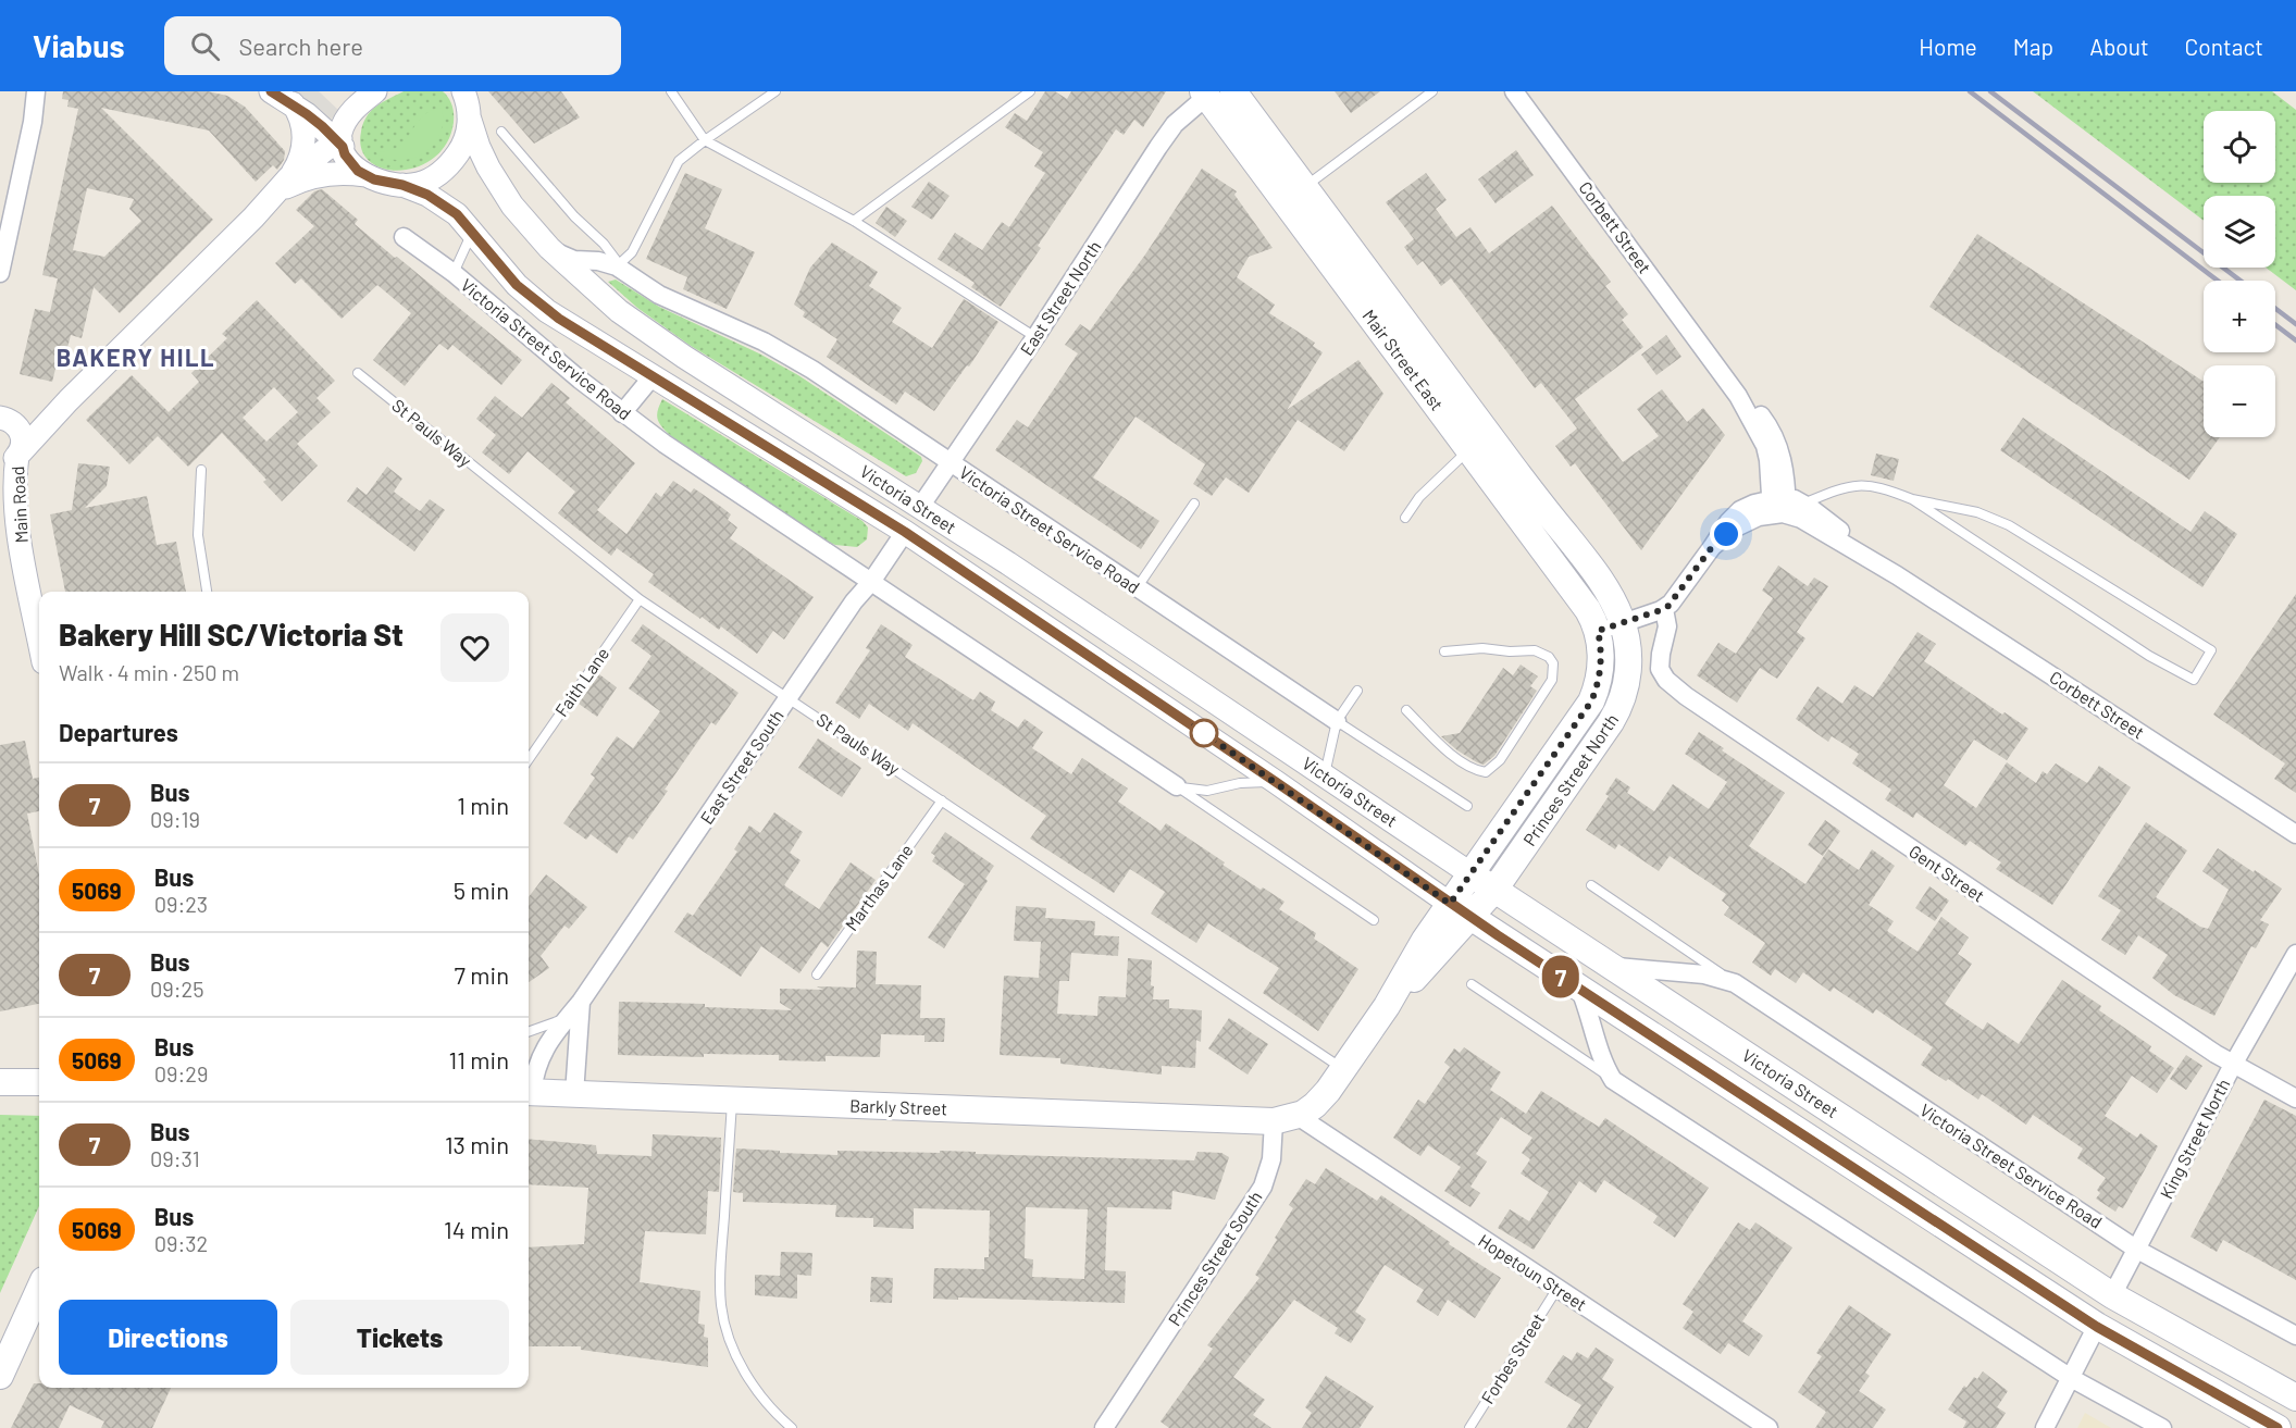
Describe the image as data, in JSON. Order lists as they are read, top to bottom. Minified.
{"streets":{"main road":["Mair Street East","Victoria Street","Princes Street North","Barkly Street","King Street North"],"street":["Corbett Street","East Street North","Victoria Street Service Road","Main Road","East Street South","Gent Street","Princes Street South","Hopetoun Street"],"lane":["St Pauls Way","Faith Lane","Marthas Lane","Forbes Street"]},"crossings":[["East Street North","Victoria Street Service Road"],["East Street North","Mair Street East"],["East Street North","Victoria Street"],["East Street North","East Street South"],["Victoria Street Service Road","Victoria Street"],["Victoria Street Service Road","East Street South"],["Victoria Street Service Road","King Street North"],["Mair Street East","Princes Street North"],["St Pauls Way","Faith Lane"],["St Pauls Way","East Street South"],["St Pauls Way","Marthas Lane"],["Victoria Street","East Street South"],["Victoria Street","Princes Street North"],["Victoria Street","King Street North"],["Gent Street","King Street North"],["Barkly Street","Princes Street South"],["Barkly Street","Hopetoun Street"],["Princes Street South","Hopetoun Street"],["Hopetoun Street","Forbes Street"]],"districts":["BAKERY HILL"],"lines":["bus line 7"],"page":{"header":"Viabus","search":"Search here","nav":["Home","Map","About","Contact"],"on_map":"7","map_buttons":["+","−"],"heading":[["Bakery Hill SC/Victoria St","Walk · 4 min · 250 m"],"Departures"],"list":[{"mark":"7","name":"Bus","note":"09:19","value":"1 min"},{"mark":"5069","name":"Bus","note":"09:23","value":"5 min"},{"mark":"7","name":"Bus","note":"09:25","value":"7 min"},{"mark":"5069","name":"Bus","note":"09:29","value":"11 min"},{"mark":"7","name":"Bus","note":"09:31","value":"13 min"},{"mark":"5069","name":"Bus","note":"09:32","value":"14 min"}],"buttons":["Directions","Tickets"]}}
